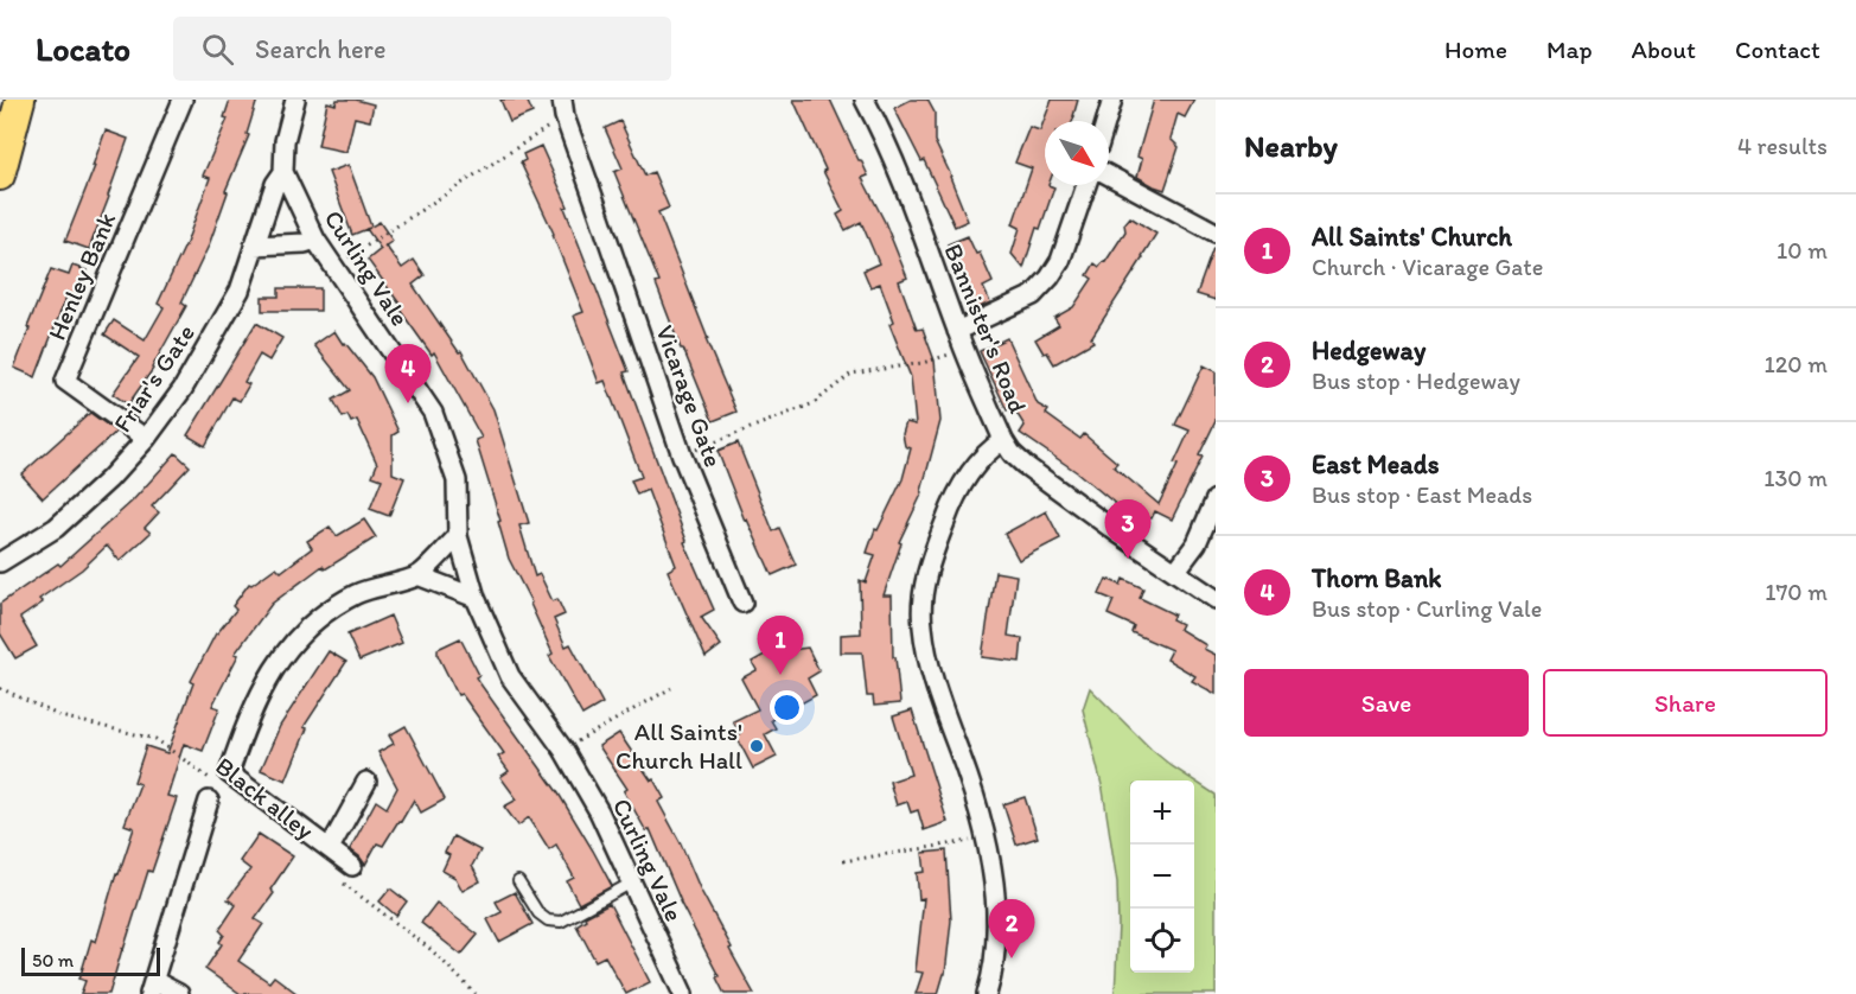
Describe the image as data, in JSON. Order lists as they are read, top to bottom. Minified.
{"streets":{"street":["Curling Vale","Henley Bank","Bannister's Road","Friar's Gate","Vicarage Gate"],"path":["Black alley"]},"crossings":[["Curling Vale","Friar's Gate"],["Henley Bank","Friar's Gate"]],"places":["All Saints' Church Hall"],"scale_bar":"50 m","north":"bottom right","page":{"header":"Locato","search":"Search here","nav":["Home","Map","About","Contact"],"heading":["Nearby","4 results"],"list":[{"mark":"1","name":"All Saints' Church","note":"Church · Vicarage Gate","value":"10 m"},{"mark":"2","name":"Hedgeway","note":"Bus stop · Hedgeway","value":"120 m"},{"mark":"3","name":"East Meads","note":"Bus stop · East Meads","value":"130 m"},{"mark":"4","name":"Thorn Bank","note":"Bus stop · Curling Vale","value":"170 m"}],"pins":["4","3","1","2"],"buttons":["Save","Share"],"map_buttons":["+","−"],"scale":"50 m"}}
